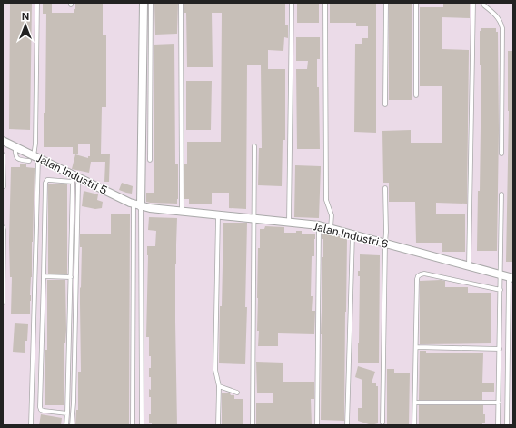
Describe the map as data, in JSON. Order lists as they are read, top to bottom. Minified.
{"streets":{"street":["Jalan Industri 5","Jalan Industri 6"]},"crossings":[["Jalan Industri 5","Jalan Industri 6"]],"north":"top"}
